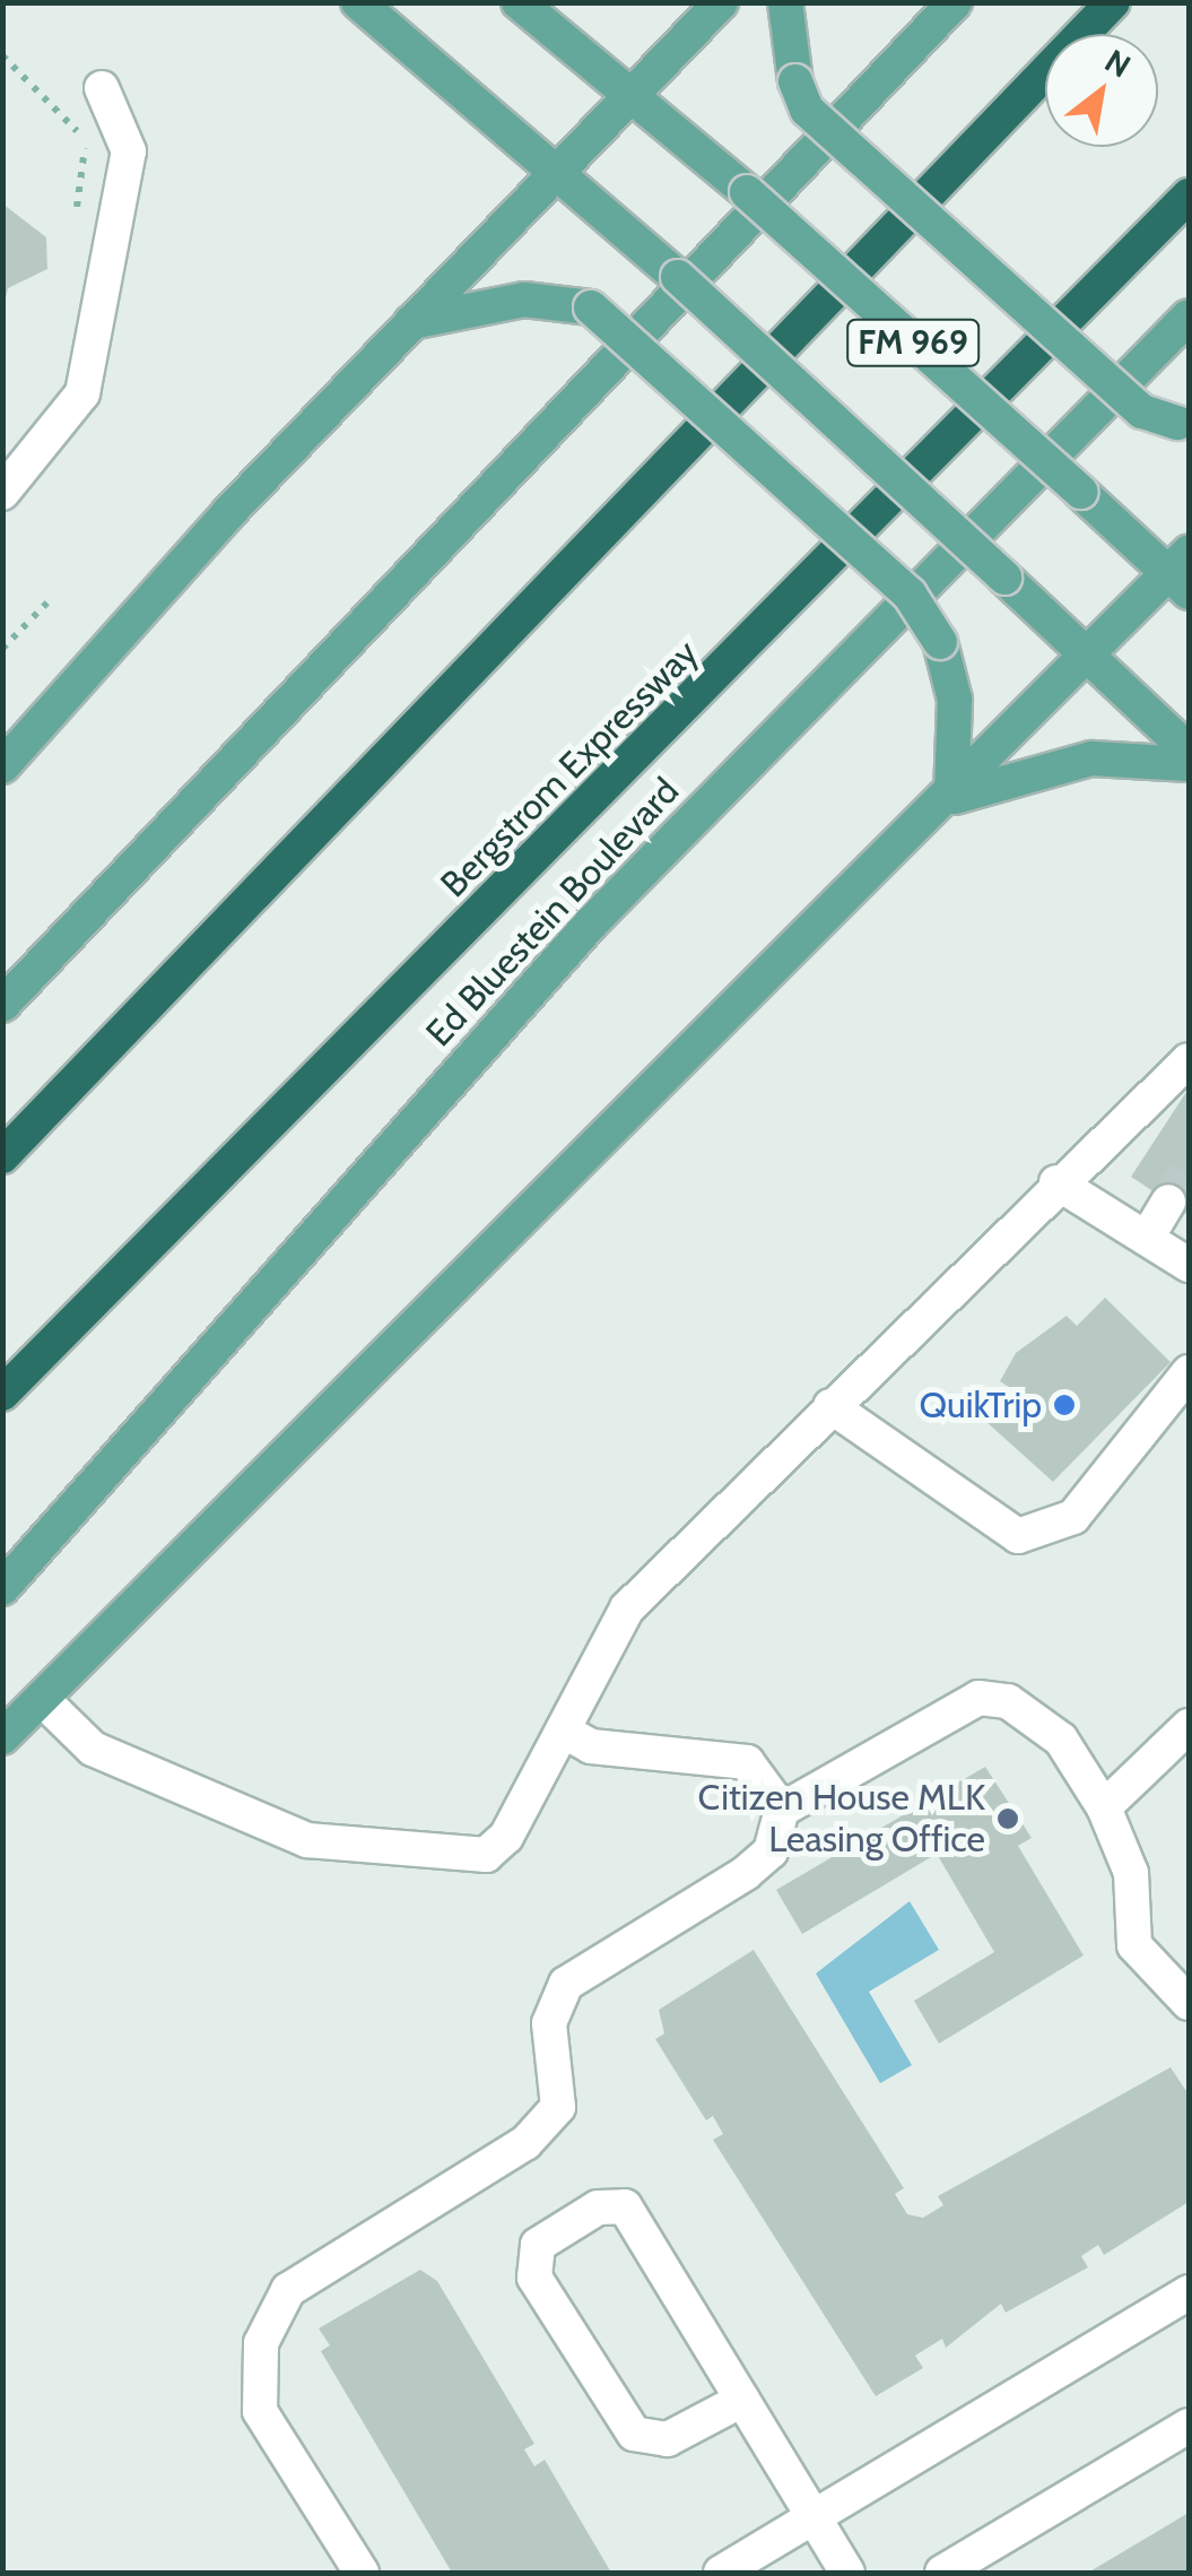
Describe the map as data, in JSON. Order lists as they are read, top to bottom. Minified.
{"streets":{"highway":["Bergstrom Expressway"],"main road":["FM 969","Ed Bluestein Boulevard"]},"places":["QuikTrip","Citizen House MLK Leasing Office"],"north":"top right"}
